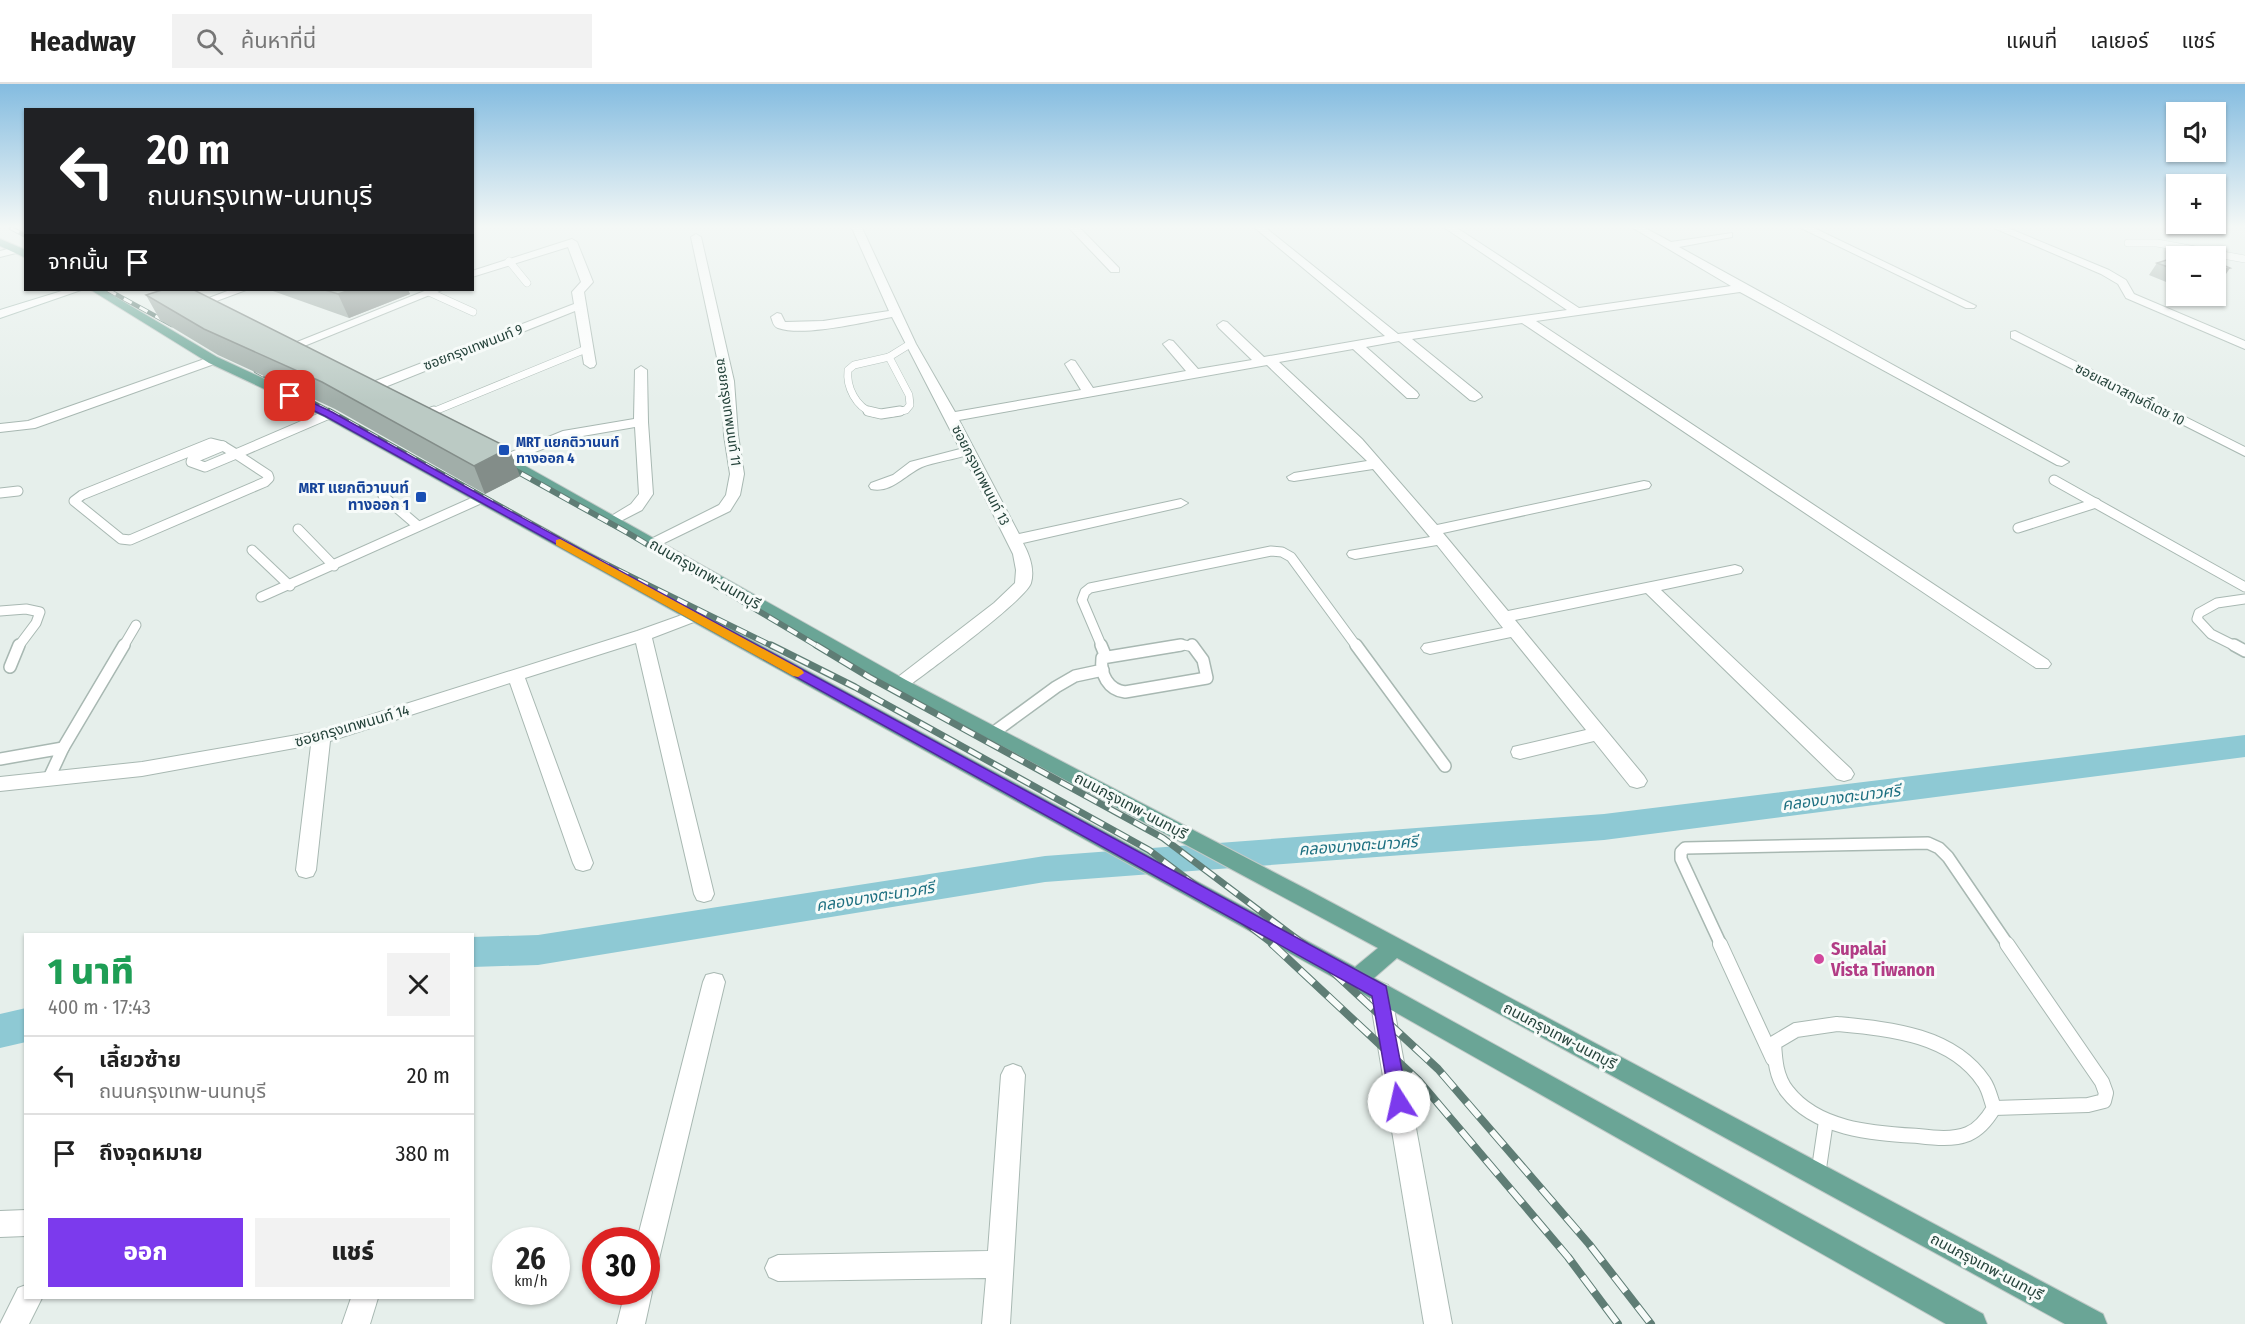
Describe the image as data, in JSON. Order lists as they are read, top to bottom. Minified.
{"streets":{"main road":["ถนนกรุงเทพ-นนทบุรี"],"street":["ซอยกรุงเทพนนท์ 9","ซอยเสนาสฤษดิ์เดช 10","ซอยกรุงเทพนนท์ 11","ซอยกรุงเทพนนท์ 13","ซอยกรุงเทพนนท์ 14"]},"crossings":[["ซอยกรุงเทพนนท์ 11","ถนนกรุงเทพ-นนทบุรี"],["ซอยกรุงเทพนนท์ 13","ถนนกรุงเทพ-นนทบุรี"]],"water":["คลองบางตะนาวศรี"],"places":{"transit":["MRT แยกติวานนท์ ทางออก 4","MRT แยกติวานนท์ ทางออก 1"],"other":["Supalai Vista Tiwanon"]},"page":{"header":"Headway","search":"ค้นหาที่นี่","nav":["แผนที่","เลเยอร์","แชร์"],"map_buttons":["+","−"],"turn":["20 m","ถนนกรุงเทพ-นนทบุรี"],"then":"จากนั้น","heading":["1 นาที","400 m · 17:43"],"list":[{"name":"เลี้ยวซ้าย","note":"ถนนกรุงเทพ-นนทบุรี","value":"20 m"},{"name":"ถึงจุดหมาย","value":"380 m"}],"buttons":["ออก","แชร์"],"speed":"26 km/h","limit":"30"}}
